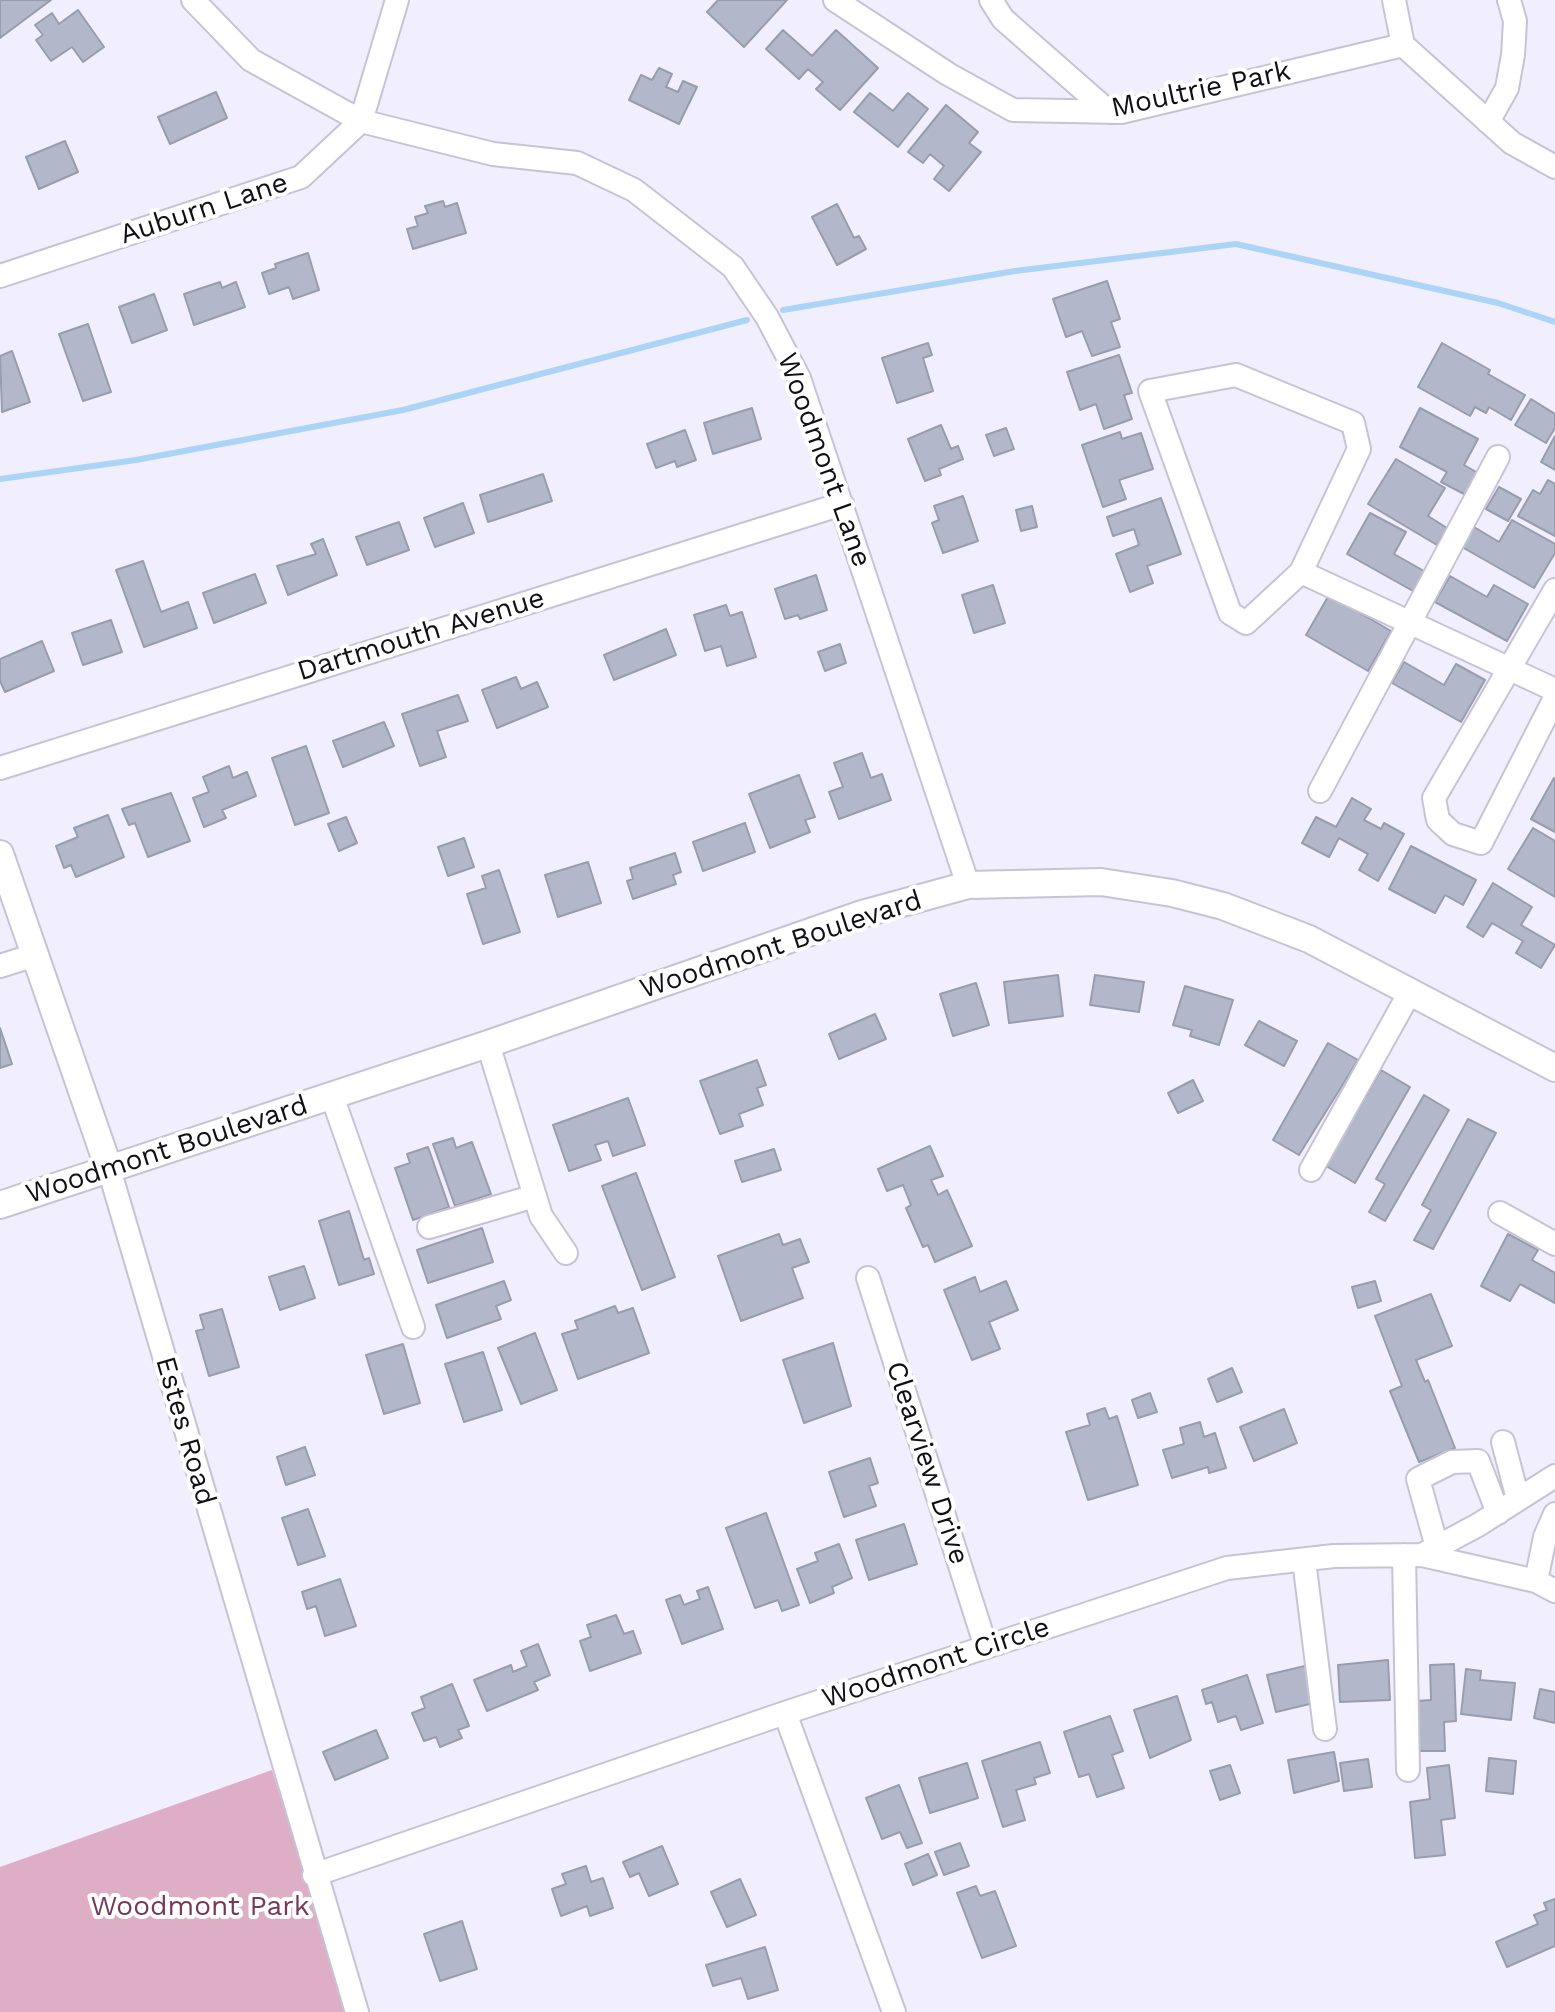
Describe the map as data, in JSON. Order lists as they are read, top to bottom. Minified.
{"streets":{"main road":["Woodmont Boulevard","Estes Road"],"street":["Moultrie Park","Auburn Lane","Woodmont Lane","Dartmouth Avenue","Clearview Drive","Woodmont Circle"]},"crossings":[["Auburn Lane","Woodmont Lane"],["Woodmont Lane","Dartmouth Avenue"],["Woodmont Lane","Woodmont Boulevard"],["Woodmont Boulevard","Estes Road"],["Estes Road","Woodmont Circle"],["Clearview Drive","Woodmont Circle"]],"parks":["Woodmont Park"]}
